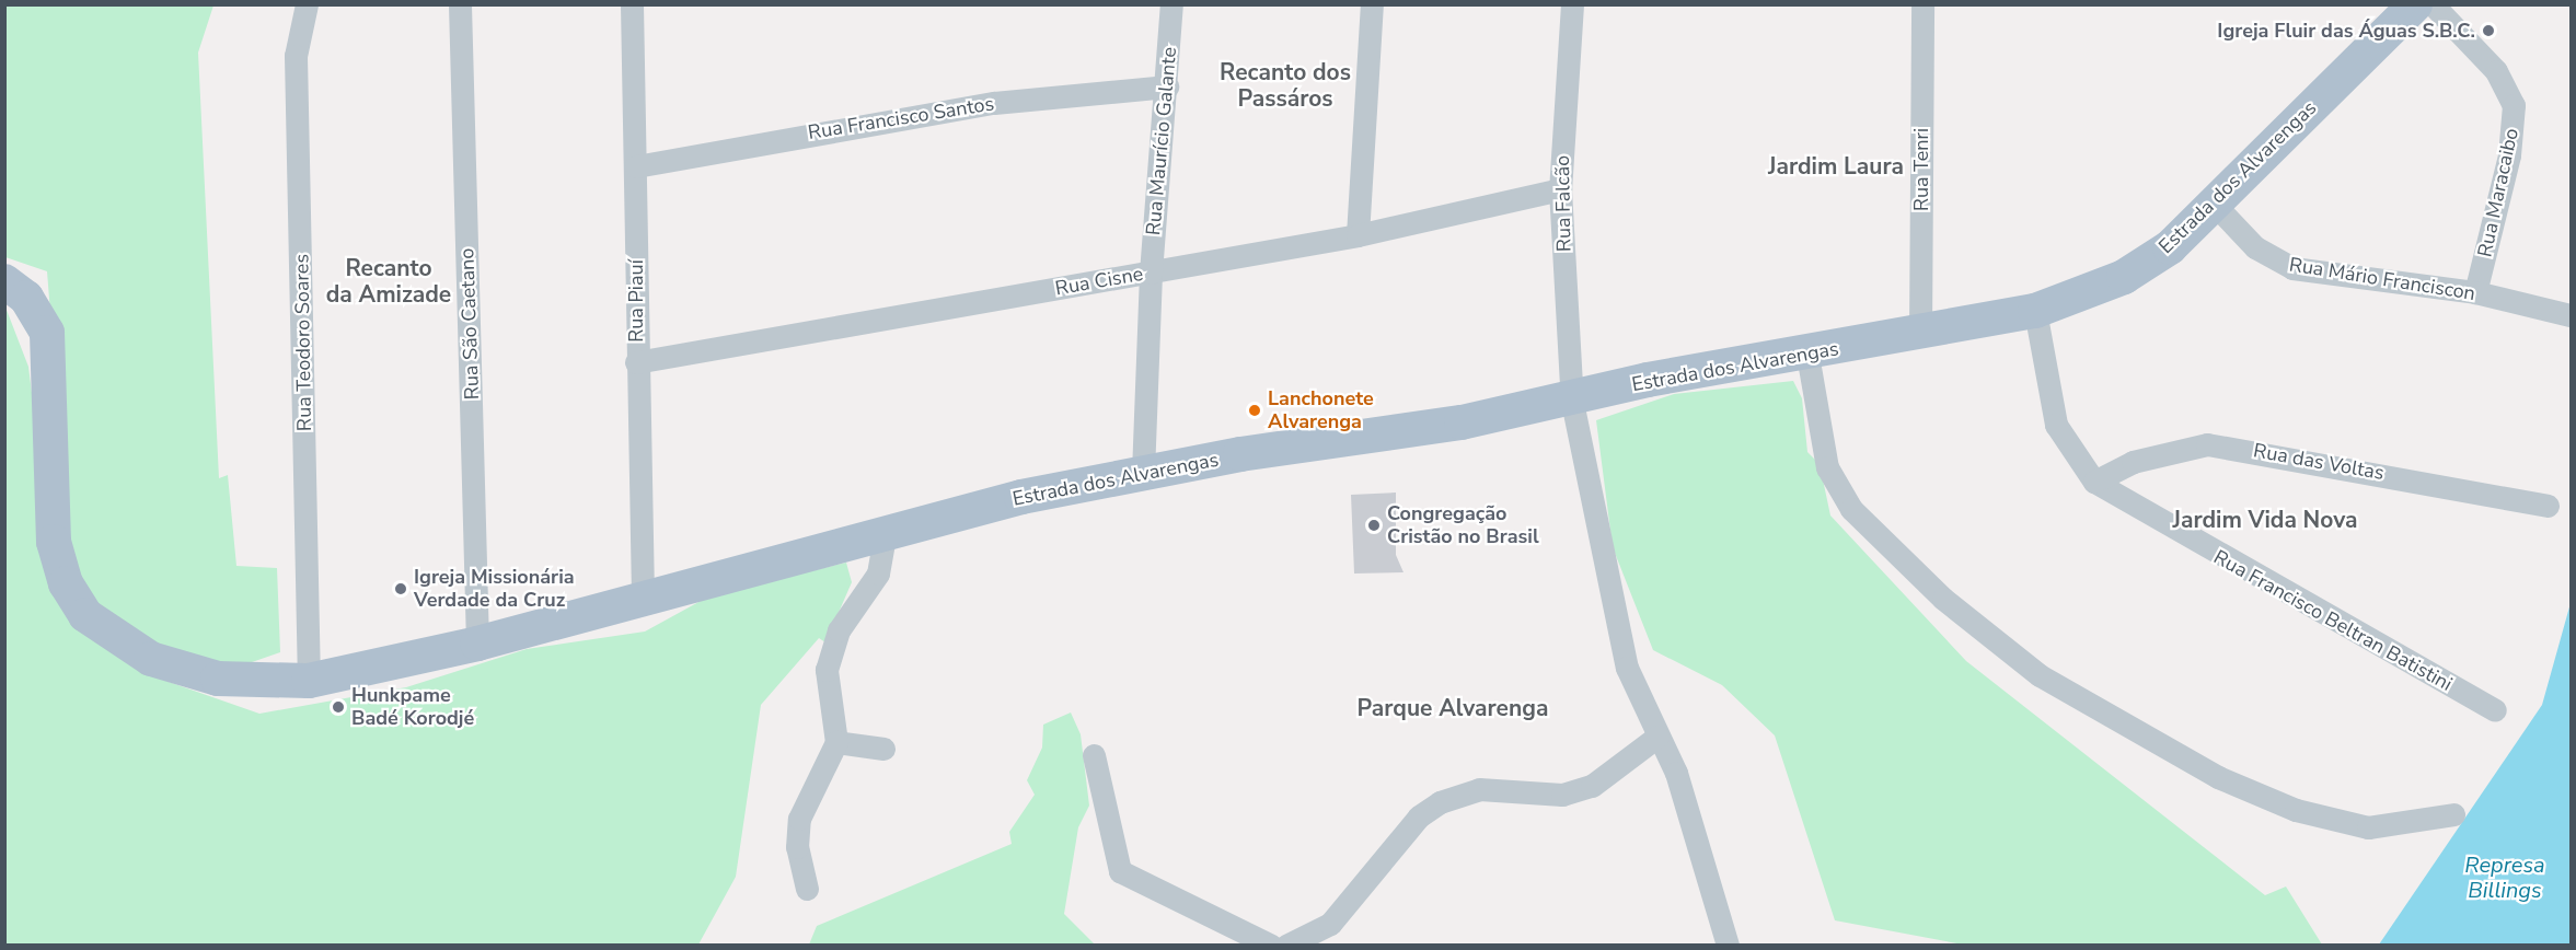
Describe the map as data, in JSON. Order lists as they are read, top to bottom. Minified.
{"streets":{"main road":["Estrada dos Alvarengas"],"street":["Rua Francisco Santos","Rua Maurício Galante","Rua Tenri","Rua Maracaibo","Rua Falcão","Rua Mário Franciscon","Rua Cisne","Rua Piauí","Rua São Caetano","Rua Teodoro Soares","Rua das Voltas","Rua Francisco Beltran Batistini"]},"crossings":[["Rua Francisco Santos","Rua Maurício Galante"],["Rua Francisco Santos","Rua Piauí"],["Rua Maurício Galante","Estrada dos Alvarengas"],["Rua Maurício Galante","Rua Cisne"],["Rua Tenri","Estrada dos Alvarengas"],["Estrada dos Alvarengas","Rua Falcão"],["Estrada dos Alvarengas","Rua Mário Franciscon"],["Estrada dos Alvarengas","Rua Piauí"],["Estrada dos Alvarengas","Rua São Caetano"],["Estrada dos Alvarengas","Rua Teodoro Soares"],["Estrada dos Alvarengas","Rua Francisco Beltran Batistini"],["Rua Maracaibo","Rua Mário Franciscon"],["Rua Falcão","Rua Cisne"],["Rua Cisne","Rua Piauí"],["Rua das Voltas","Rua Francisco Beltran Batistini"]],"districts":["Recanto dos Passáros","Jardim Laura","Recanto da Amizade","Jardim Vida Nova","Parque Alvarenga"],"water":["Represa Billings"],"places":["Igreja Fluir das Águas S.B.C.","Lanchonete Alvarenga","Congregação Cristão no Brasil","Igreja Missionária Verdade da Cruz","Hunkpame Badé Korodjé"]}
